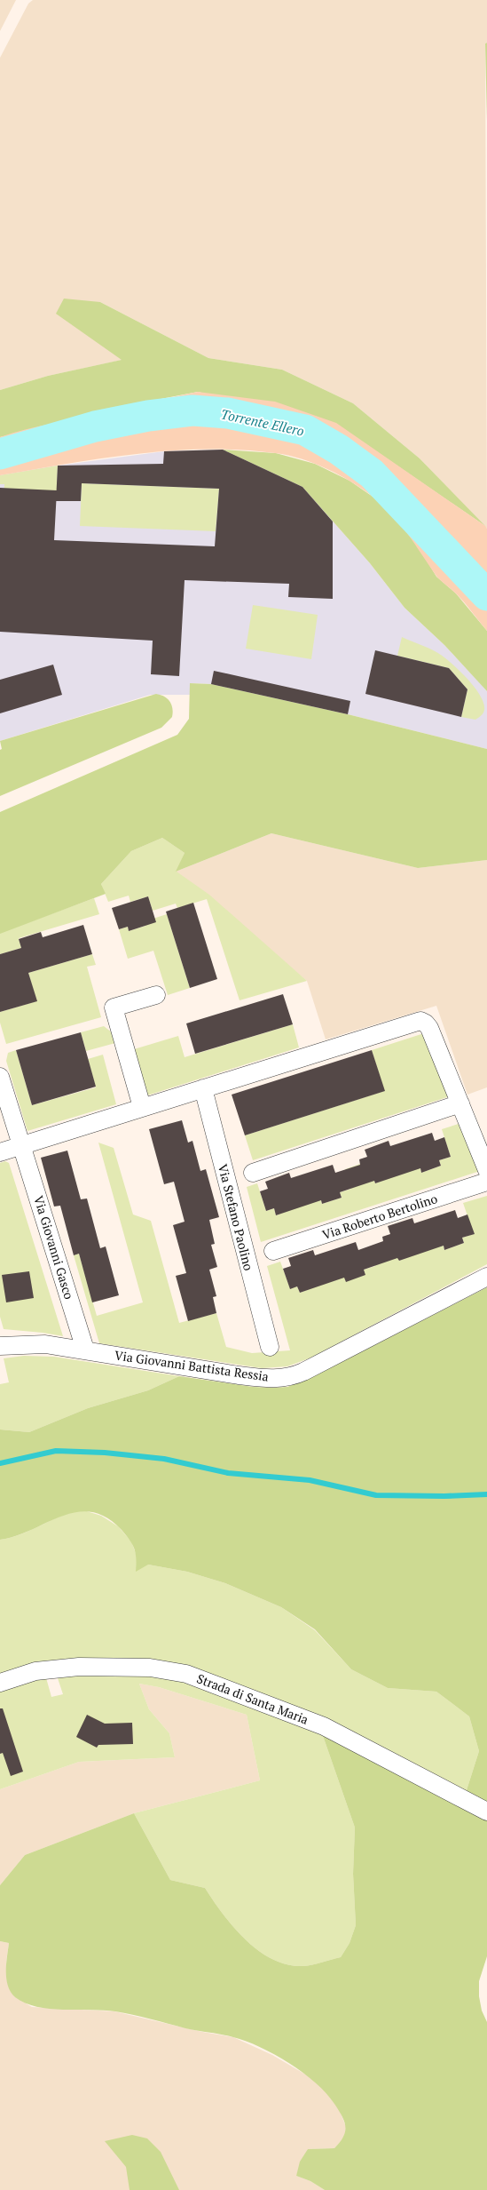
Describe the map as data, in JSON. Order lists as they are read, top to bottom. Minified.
{"streets":{"street":["Via Roberto Bertolino","Via Stefano Paolino","Via Giovanni Gasco","Via Giovanni Battista Ressia","Strada di Santa Maria"]},"crossings":[["Via Giovanni Gasco","Via Giovanni Battista Ressia"]],"water":["Torrente Ellero"]}
